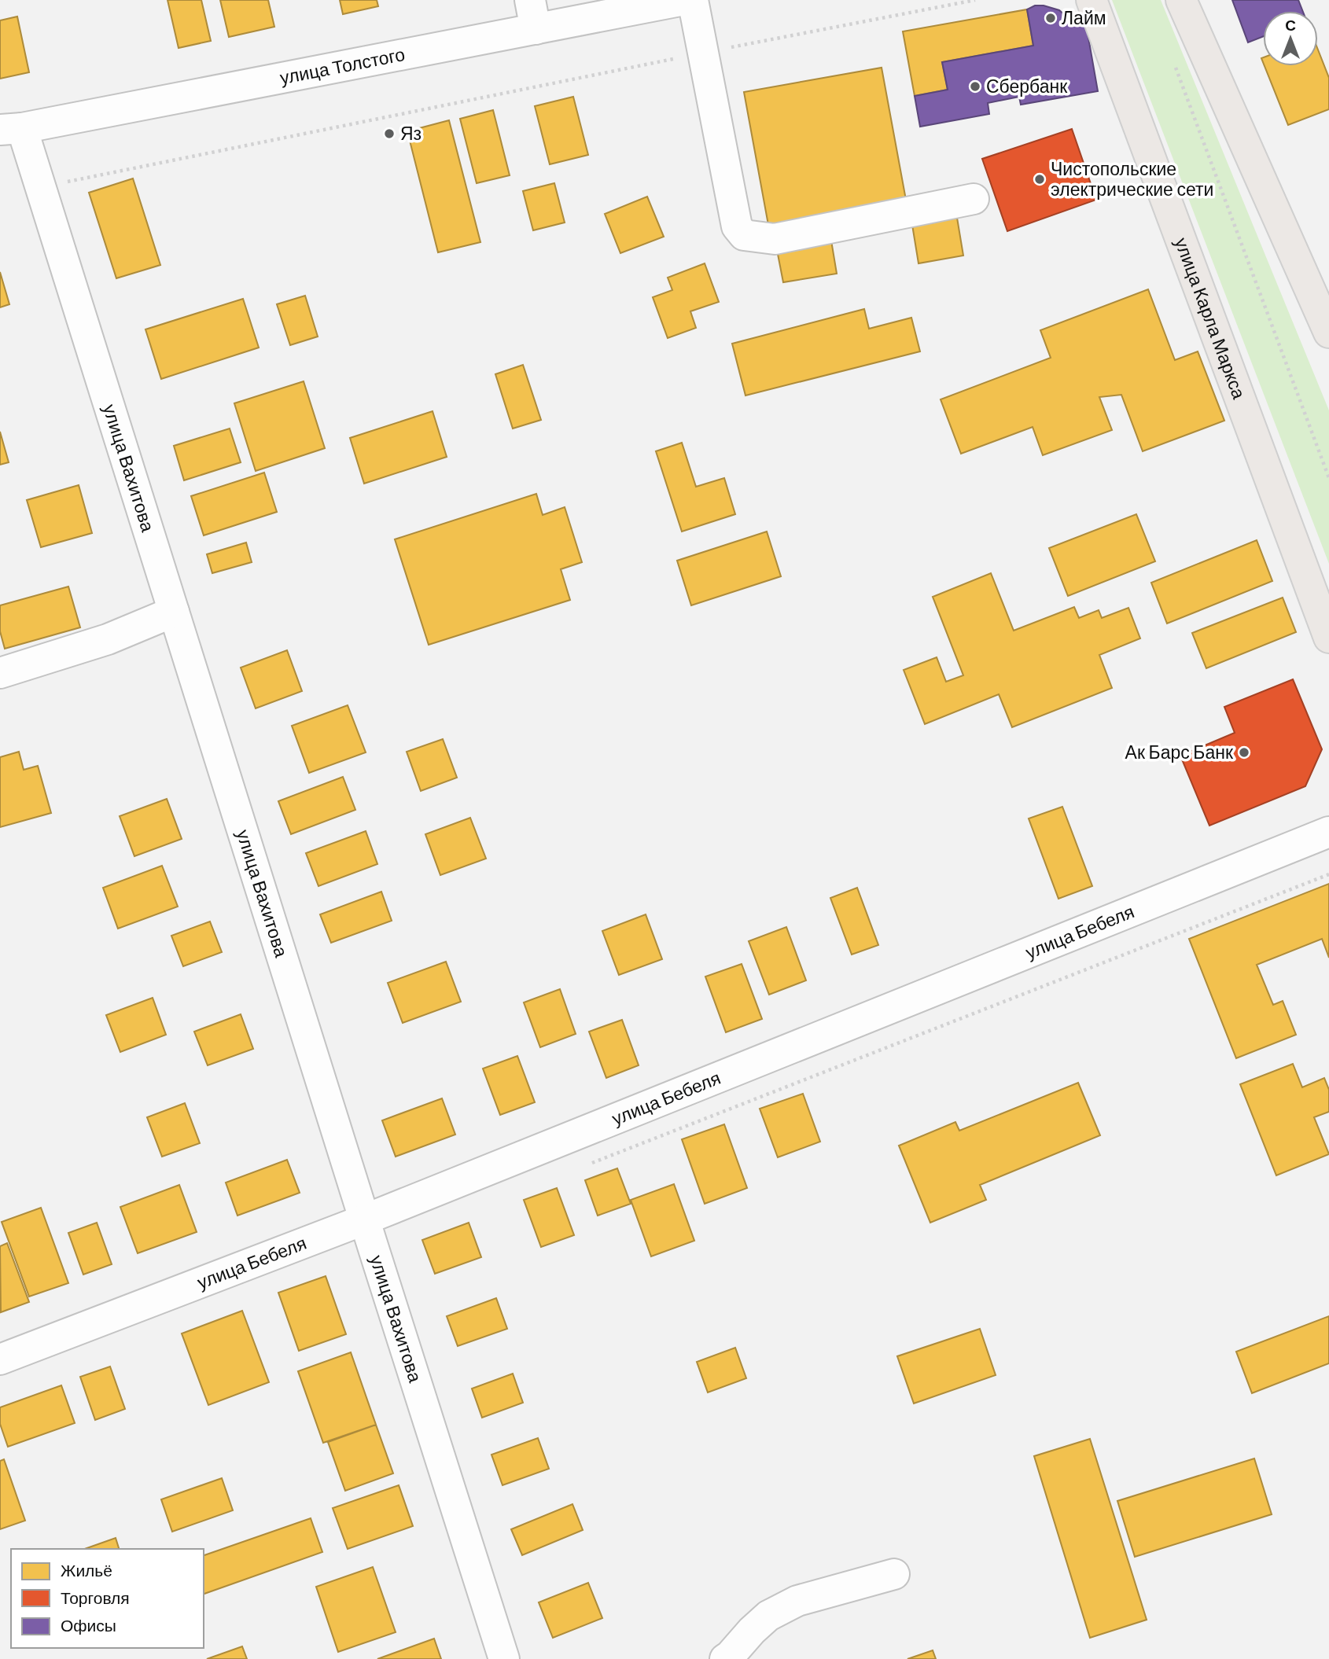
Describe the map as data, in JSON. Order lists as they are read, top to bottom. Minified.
{"streets":{"main road":["улица Карла Маркса"],"street":["улица Толстого","улица Вахитова","улица Бебеля"]},"crossings":[["улица Толстого","улица Вахитова"],["улица Вахитова","улица Бебеля"]],"places":["Лайм","Сбербанк","Яз","Чистопольские электрические сети","Ак Барс Банк"],"legend":["Жильё","Торговля","Офисы"],"north":"top"}
